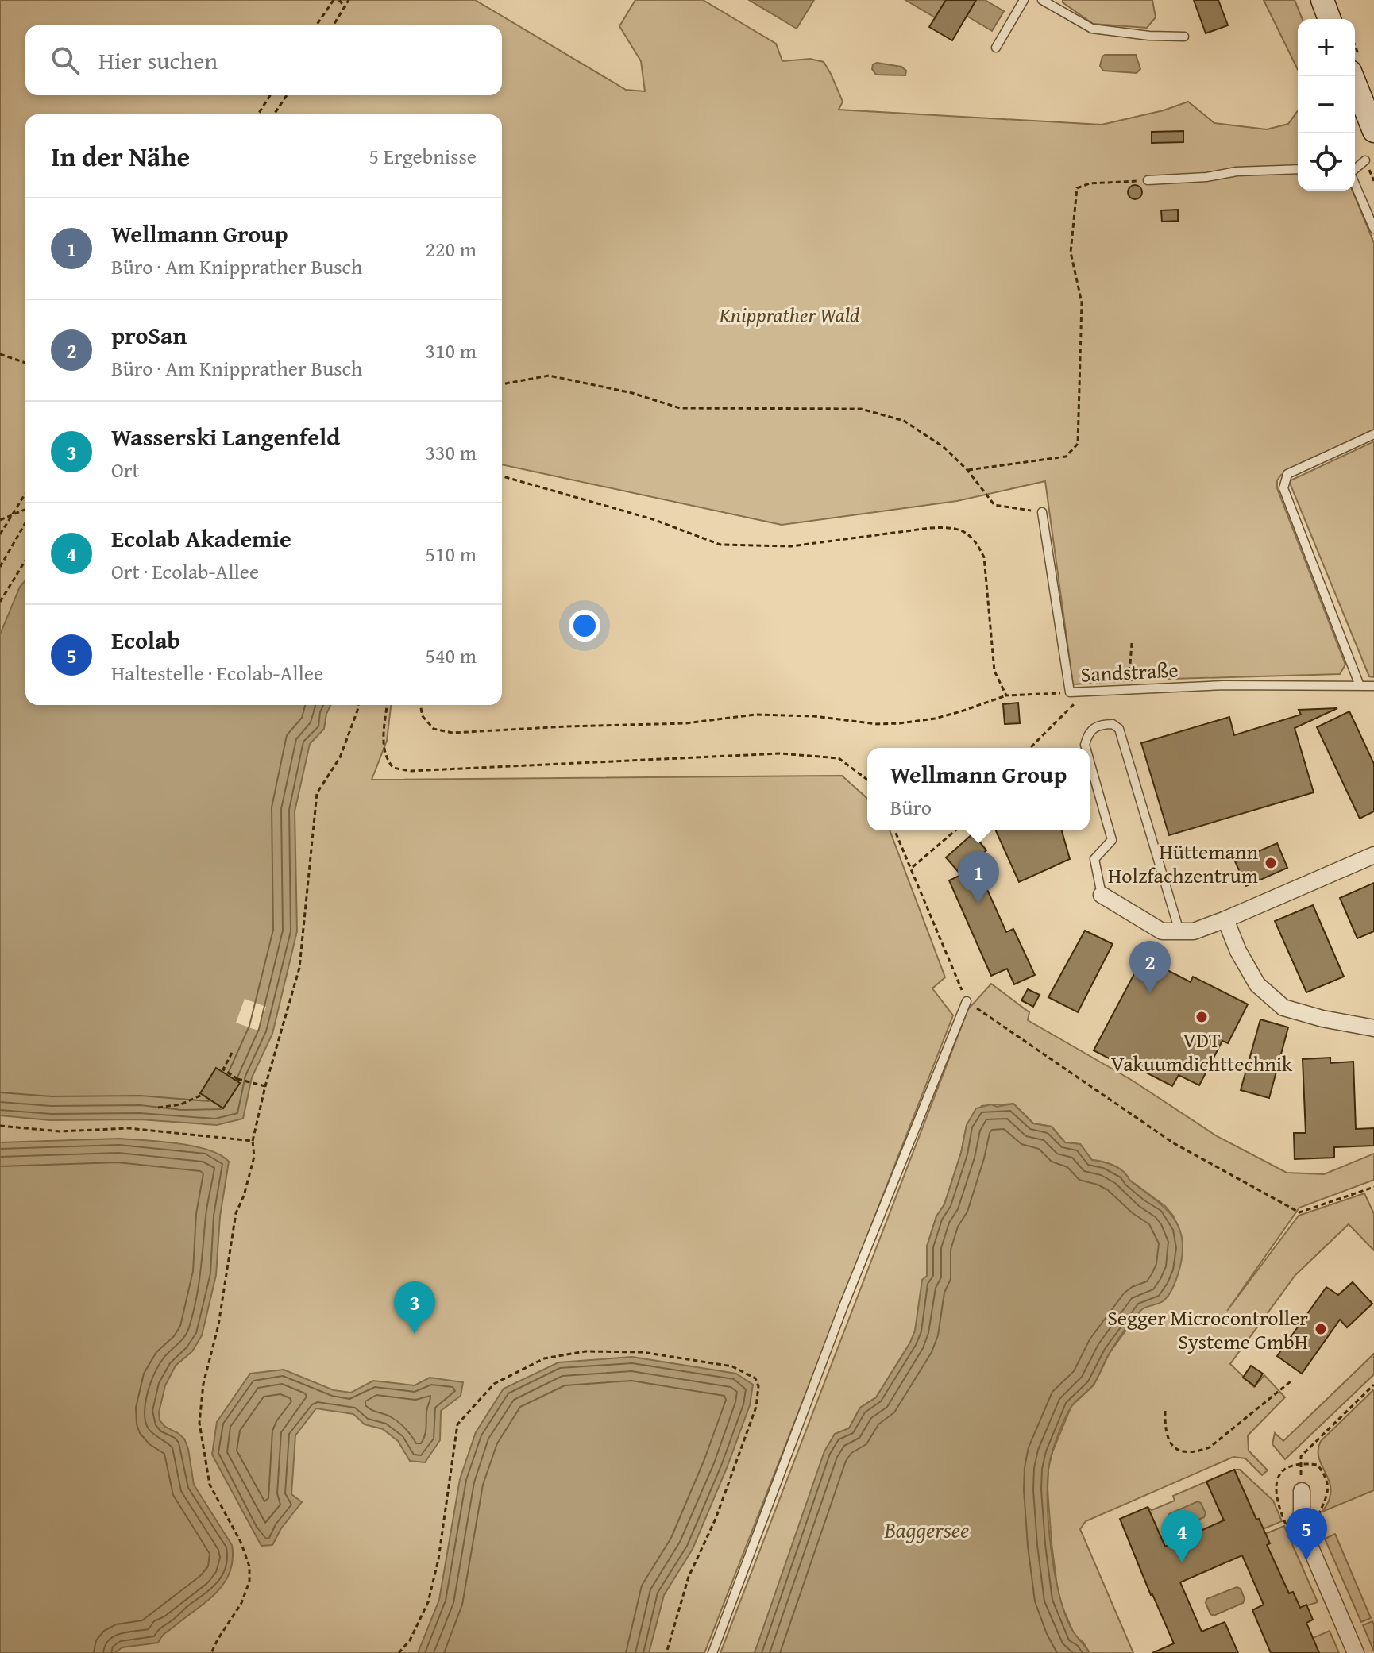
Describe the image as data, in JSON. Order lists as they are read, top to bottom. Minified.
{"streets":{"lane":["Sandstraße"]},"water":["Baggersee"],"parks":["Knipprather Wald"],"places":["Hüttemann Holzfachzentrum","VDT Vakuumdichttechnik","Segger Microcontroller Systeme GmbH"],"page":{"map_buttons":["+","−"],"search":"Hier suchen","heading":["In der Nähe","5 Ergebnisse"],"list":[{"mark":"1","name":"Wellmann Group","note":"Büro · Am Knipprather Busch","value":"220 m"},{"mark":"2","name":"proSan","note":"Büro · Am Knipprather Busch","value":"310 m"},{"mark":"3","name":"Wasserski Langenfeld","note":"Ort","value":"330 m"},{"mark":"4","name":"Ecolab Akademie","note":"Ort · Ecolab-Allee","value":"510 m"},{"mark":"5","name":"Ecolab","note":"Haltestelle · Ecolab-Allee","value":"540 m"}],"popup":["Wellmann Group","Büro"],"pins":["1","2","3","5","4"]}}
